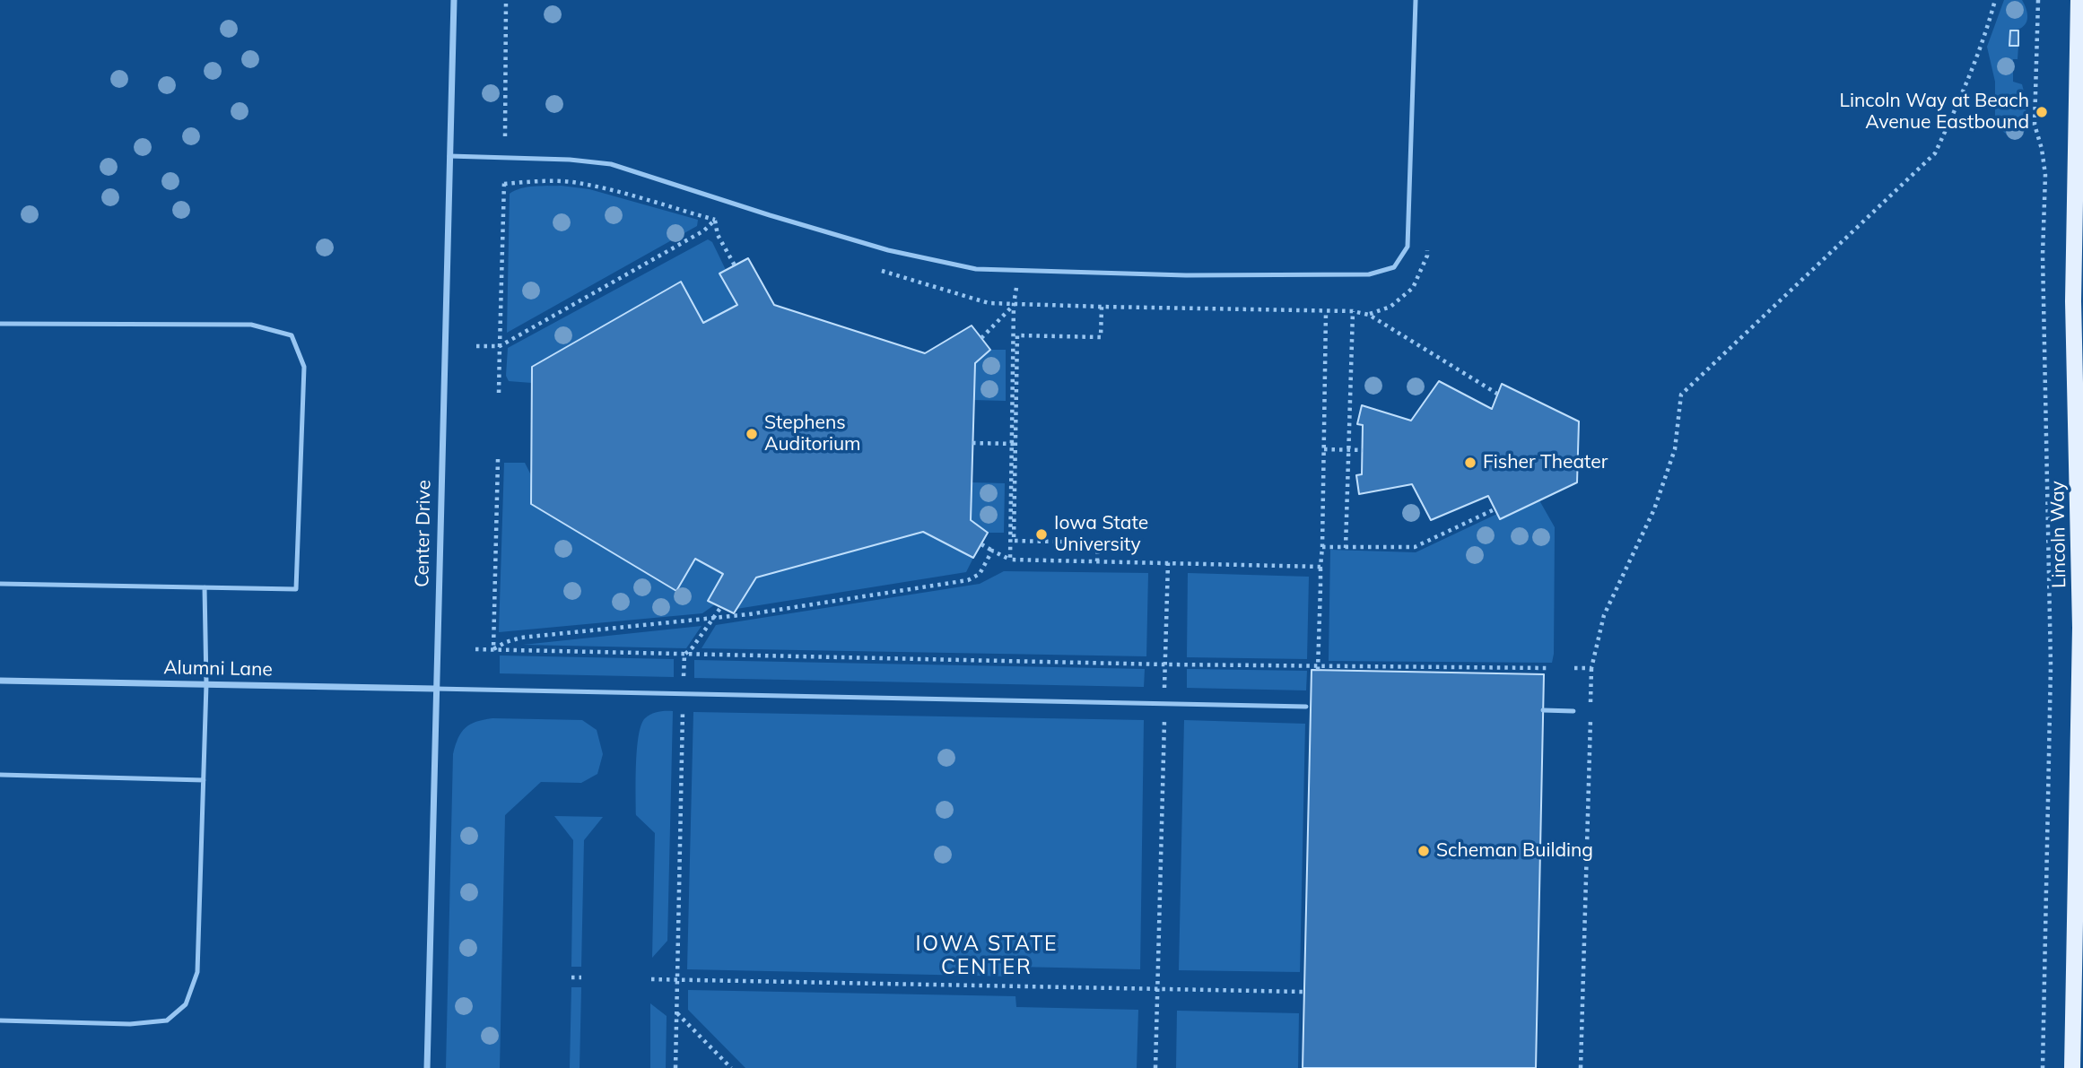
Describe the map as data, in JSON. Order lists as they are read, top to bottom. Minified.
{"streets":{"main road":["Lincoln Way"],"street":["Center Drive","Alumni Lane"]},"crossings":[["Center Drive","Alumni Lane"]],"districts":["IOWA STATE CENTER"],"places":["Lincoln Way at Beach Avenue Eastbound","Stephens Auditorium","Fisher Theater","Iowa State University","Scheman Building"]}
